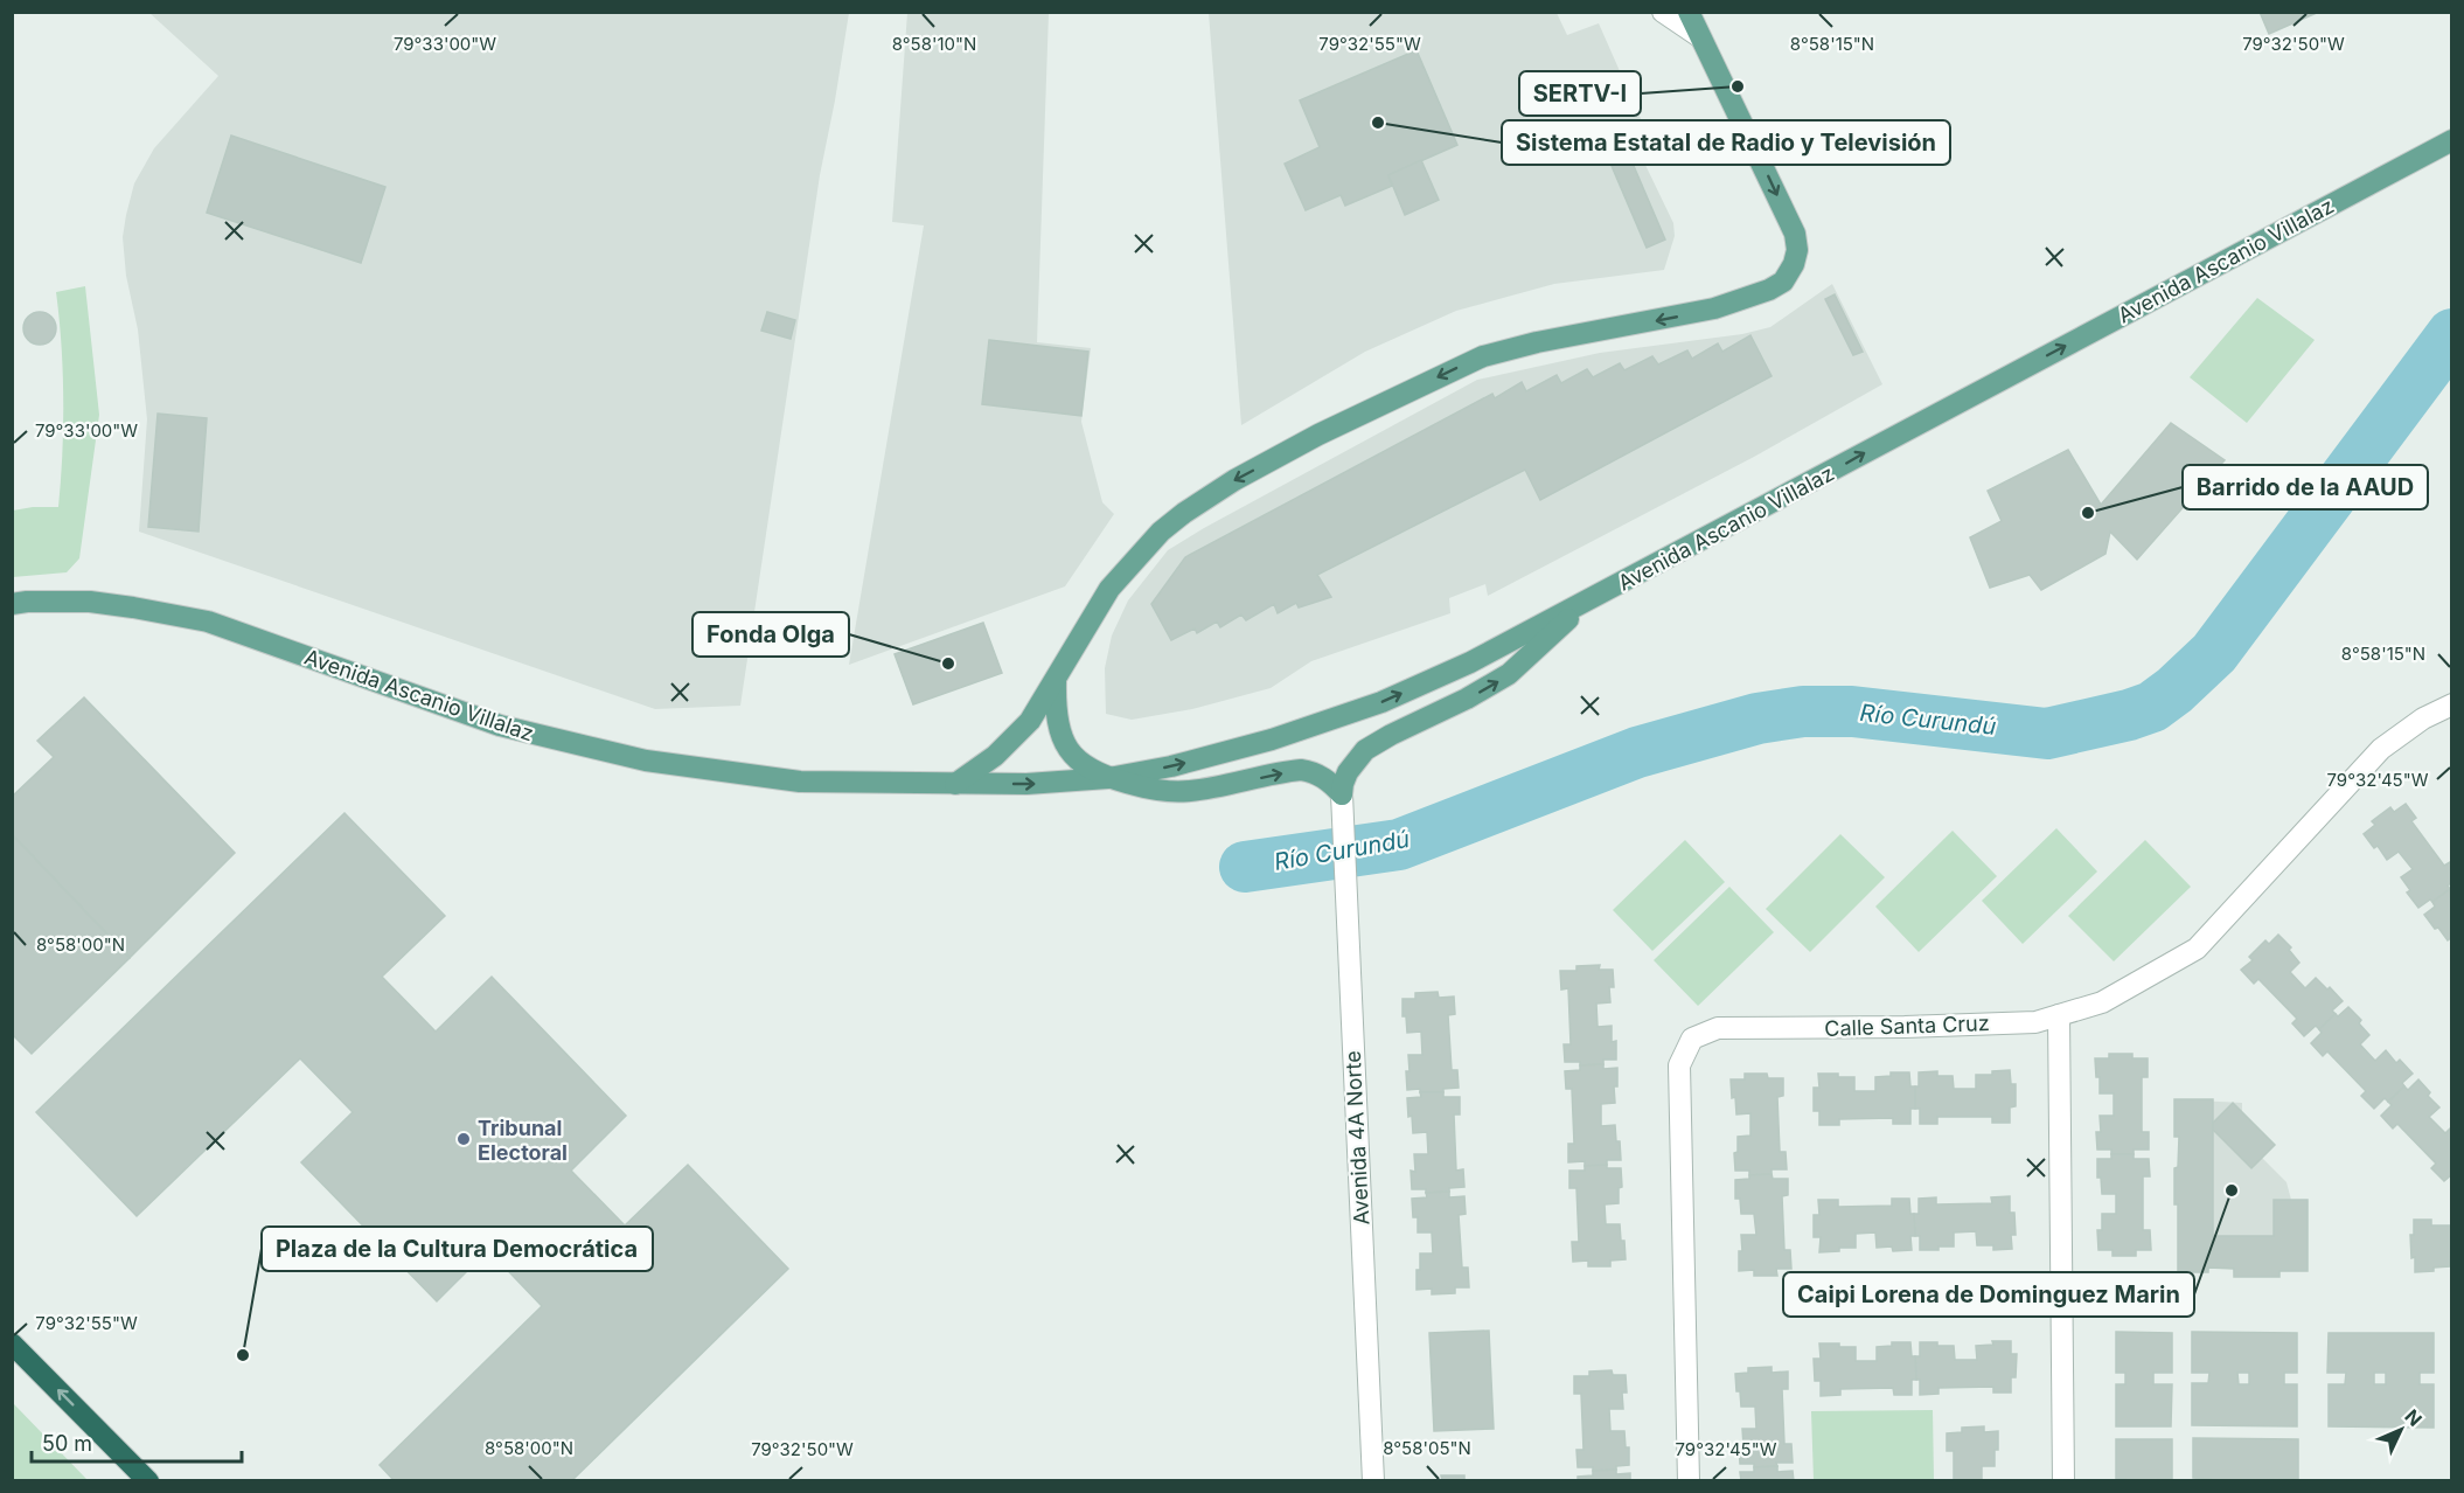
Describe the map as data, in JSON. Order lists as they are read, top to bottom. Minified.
{"streets":{"main road":["Avenida Ascanio Villalaz"],"street":["Calle Santa Cruz","Avenida 4A Norte"]},"one_way":["Avenida Ascanio Villalaz"],"water":["Río Curundú"],"places":["SERTV-I","Sistema Estatal de Radio y Televisión","Barrido de la AAUD","Fonda Olga","Tribunal Electoral","Caipi Lorena de Dominguez Marin","Plaza de la Cultura Democrática"],"scale_bar":"50 m","north":"top right","coordinates":["79°33'00\"W","79°32'55\"W","79°32'50\"W","8°58'15\"N","8°58'10\"N","79°32'45\"W","8°58'00\"N","8°58'05\"N"]}
